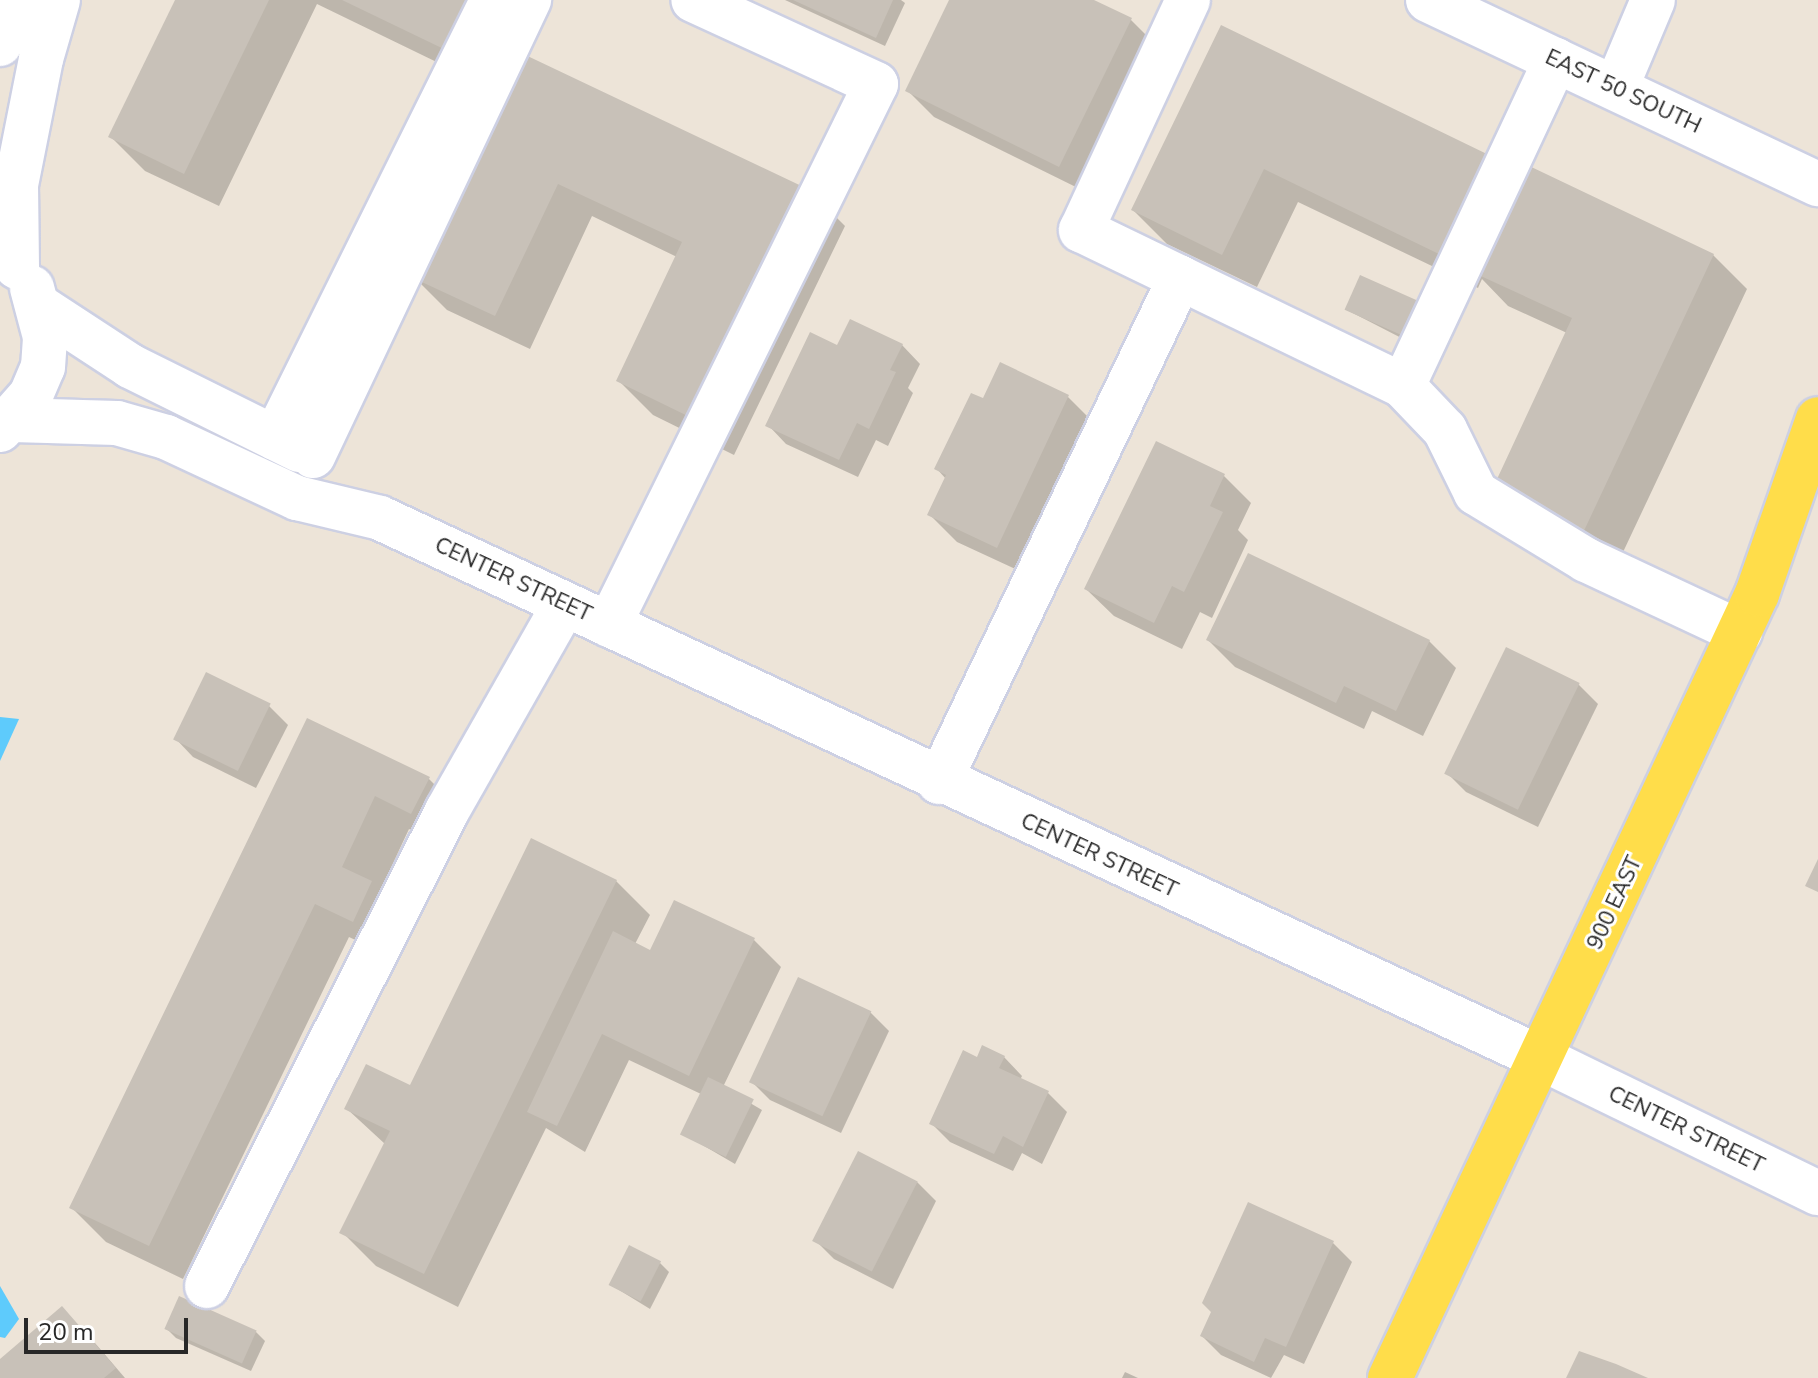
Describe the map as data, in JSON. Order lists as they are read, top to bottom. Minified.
{"streets":{"main road":["900 EAST"],"street":["EAST 50 SOUTH","CENTER STREET"]},"crossings":[["CENTER STREET","900 EAST"]],"scale_bar":"20 m"}
